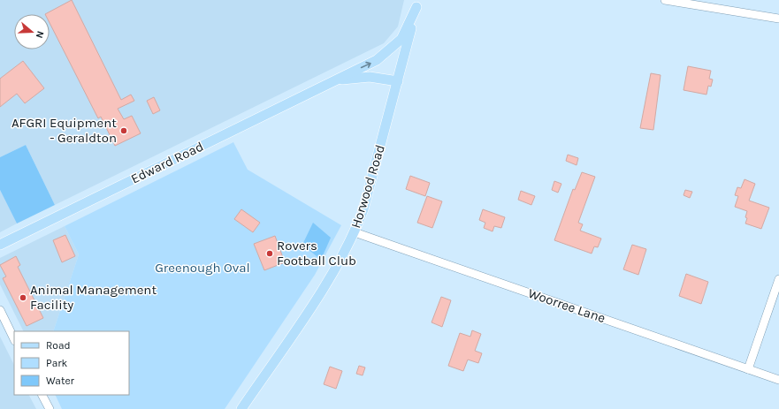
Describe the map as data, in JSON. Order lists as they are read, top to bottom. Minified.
{"streets":{"main road":["Edward Road","Horwood Road"],"street":["Woorree Lane"]},"crossings":[["Edward Road","Horwood Road"],["Horwood Road","Woorree Lane"]],"parks":["Greenough Oval"],"places":["AFGRI Equipment - Geraldton","Rovers Football Club","Animal Management Facility"],"legend":["Road","Park","Water"],"north":"right"}
